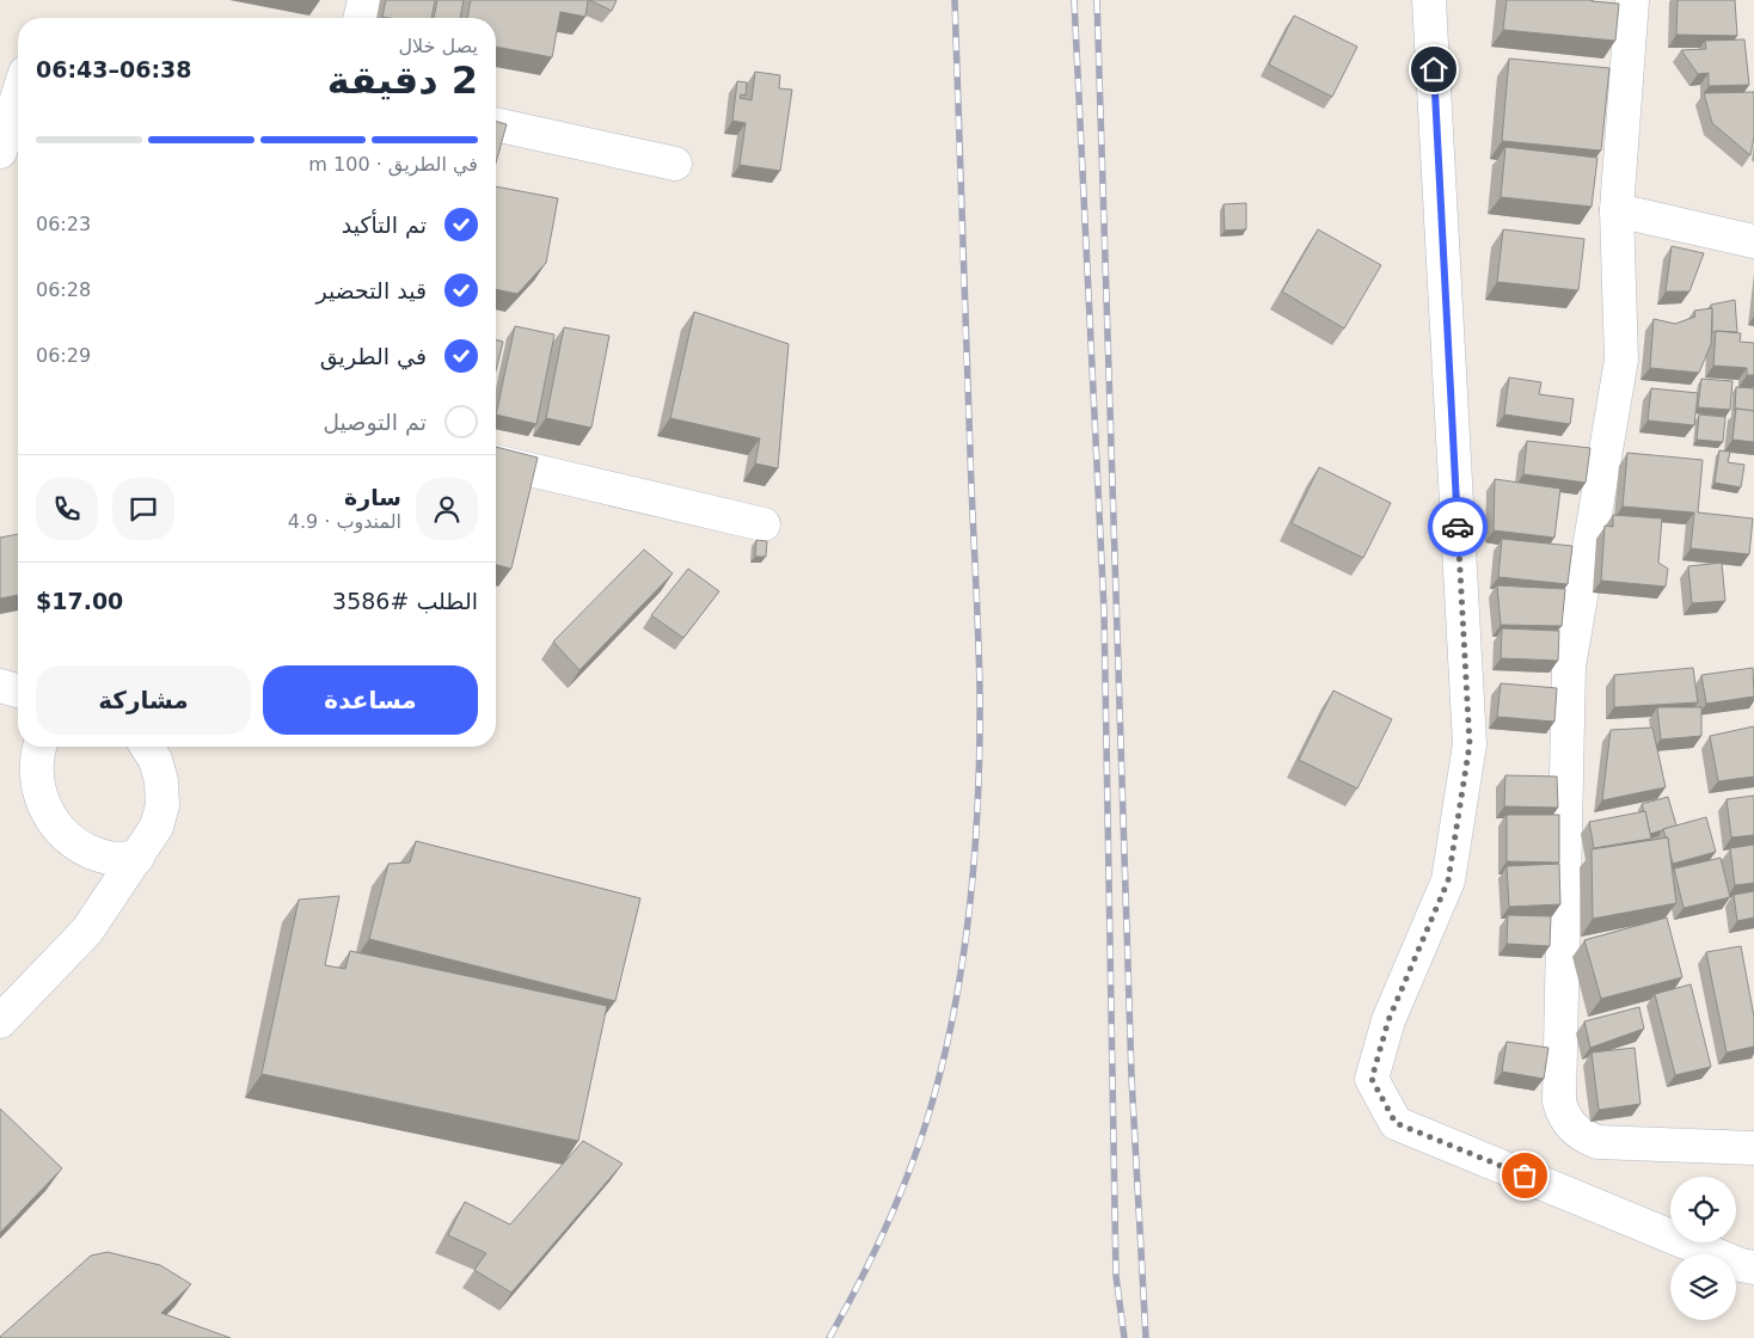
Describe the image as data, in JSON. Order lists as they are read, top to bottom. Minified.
{"page":{"heading":["2 دقيقة","يصل خلال","06:38–06:43"],"panel":["سارة","المندوب · 4.9","الطلب #3586","$17.00"],"bar":"في الطريق · 100 m","list":[["تم التأكيد","06:23"],["قيد التحضير","06:28"],["في الطريق","06:29"],"تم التوصيل"],"buttons":["مساعدة","مشاركة"]}}
